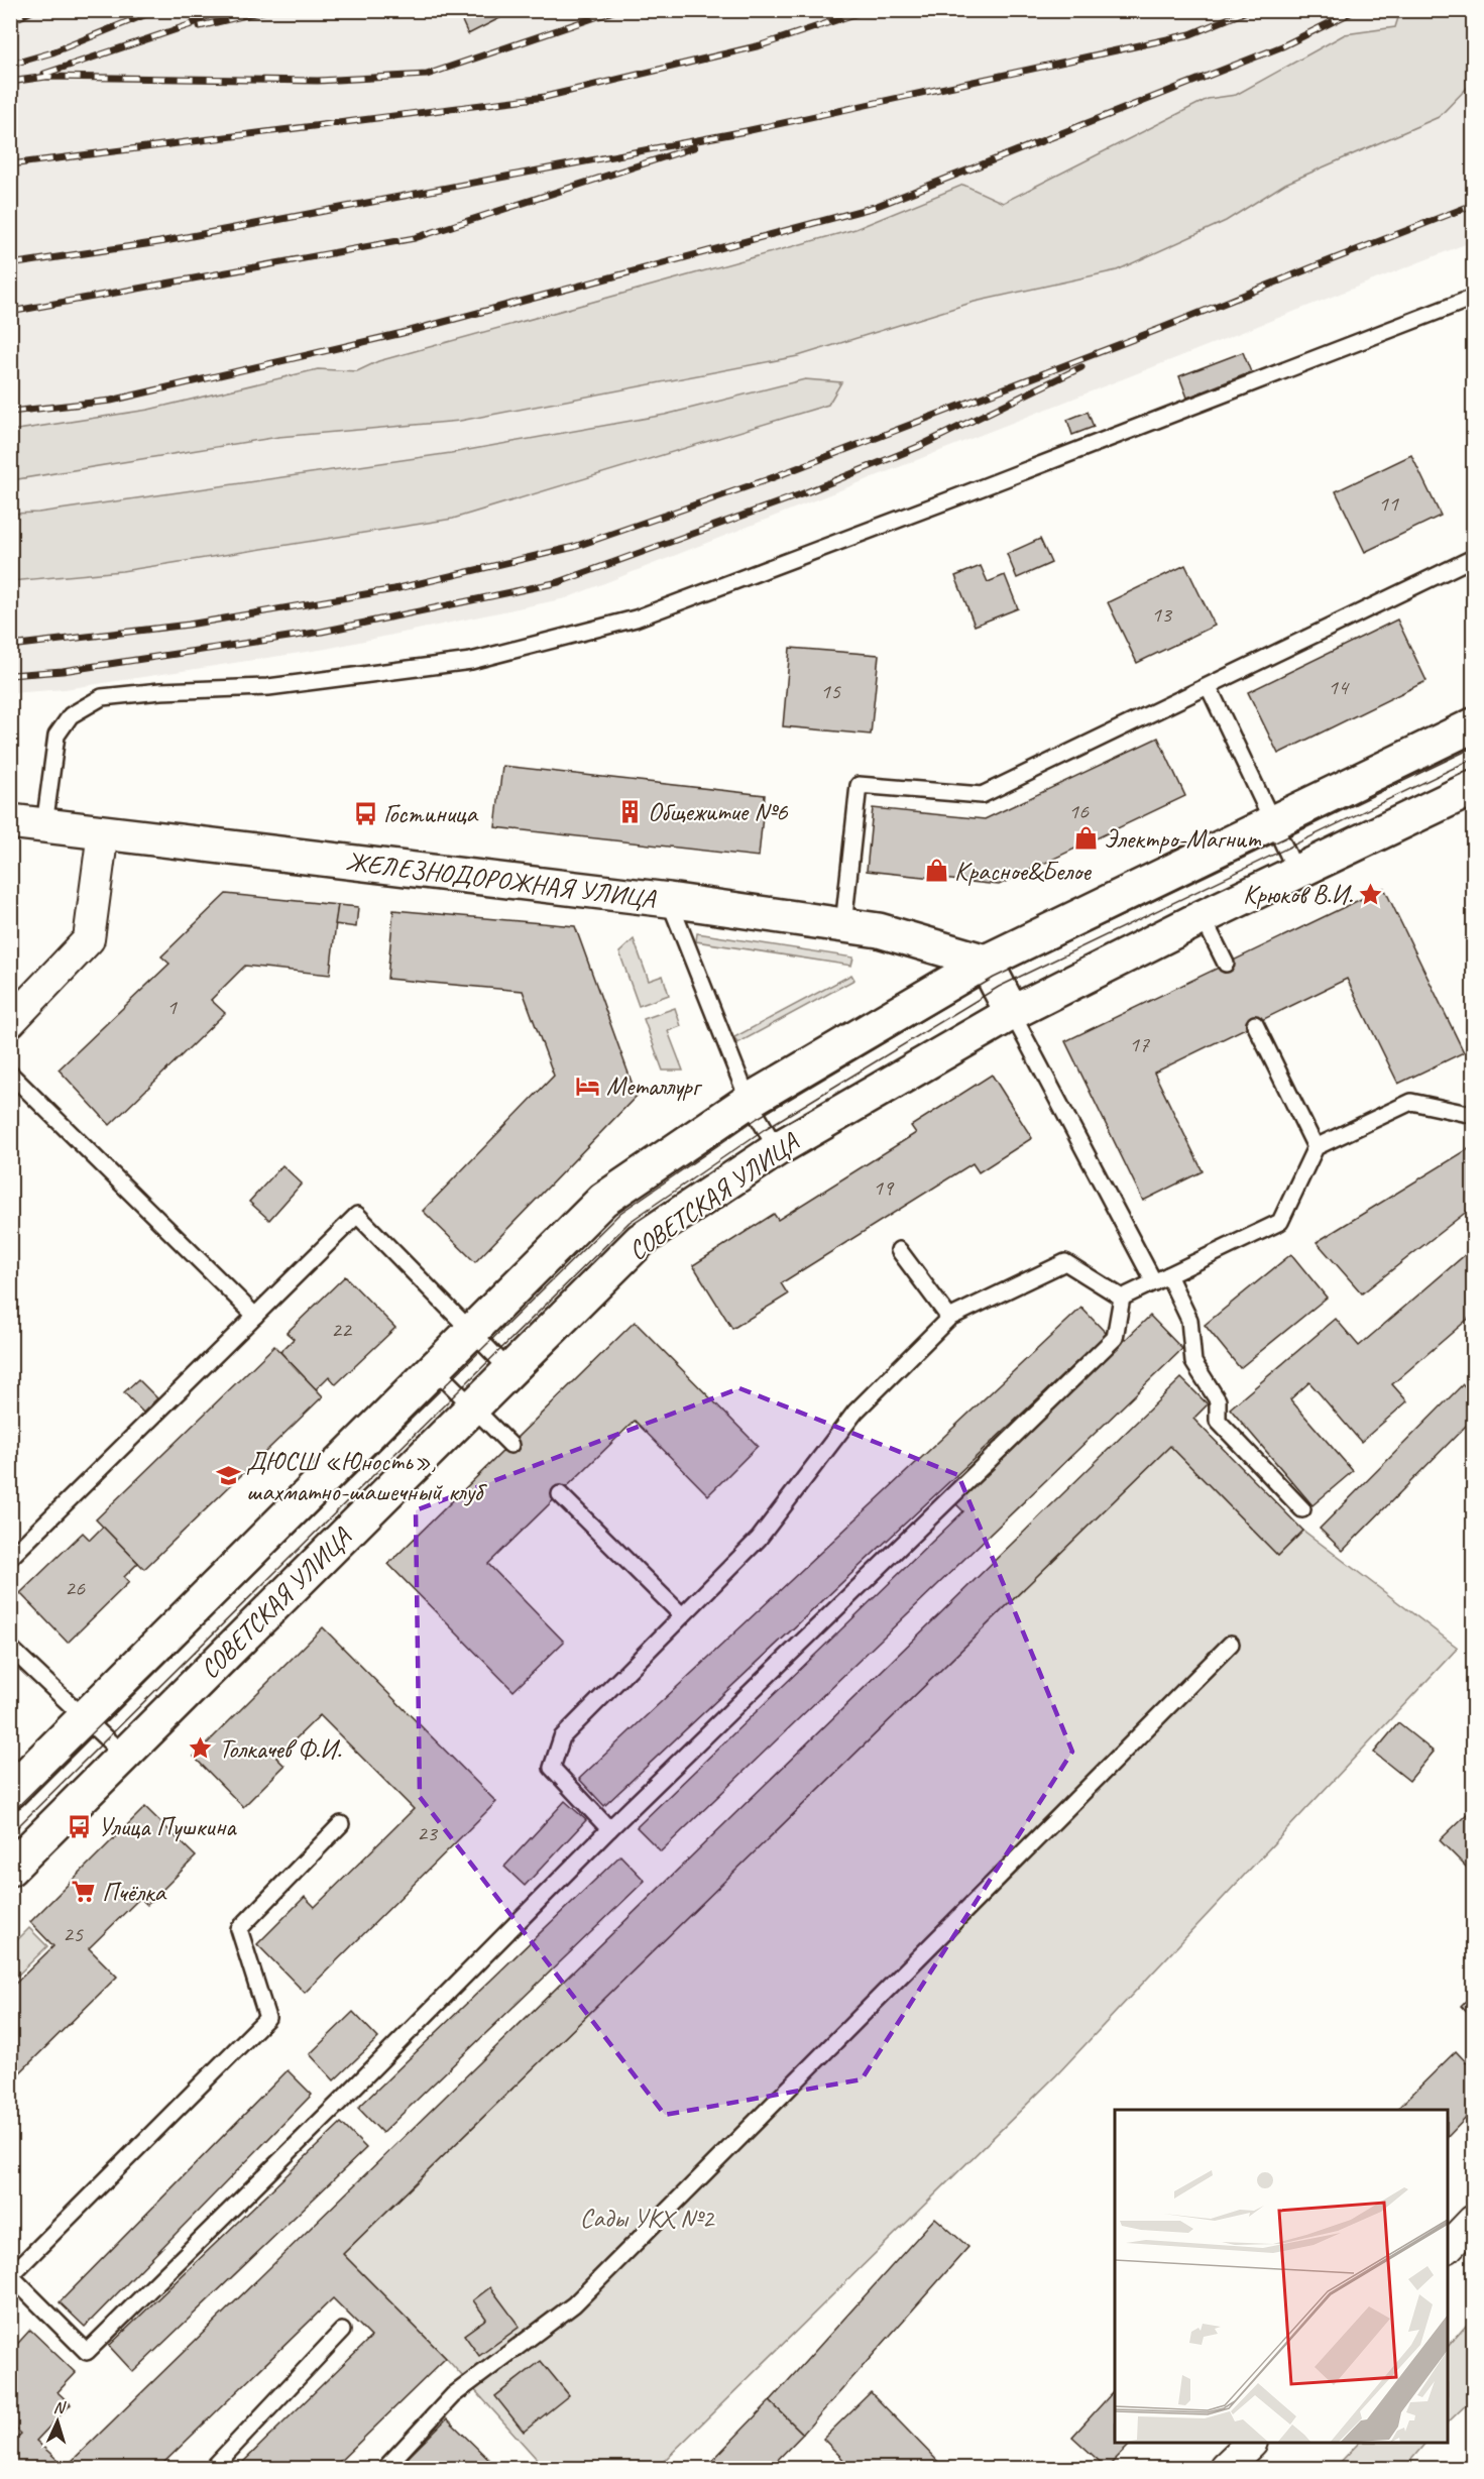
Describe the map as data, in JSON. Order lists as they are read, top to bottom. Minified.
{"streets":{"main road":["ЖЕЛЕЗНОДОРОЖНАЯ УЛИЦА","СОВЕТСКАЯ УЛИЦА"]},"parks":["Сады УКХ №2"],"places":{"building":["Общежитие №6"],"bus stop":["Гостиница","Улица Пушкина"],"shop":["Электро-Магнит","Красное&Белое"],"place":["Крюков В.И.","Толкачев Ф.И."],"hotel":["Металлург"],"school or university":["ДЮСШ «Юность», шахматно-шашечный клуб"],"supermarket":["Пчёлка"]},"house_numbers":["11","13","14","15","16","1","17","19","22","26","23","25"],"north":"top"}
